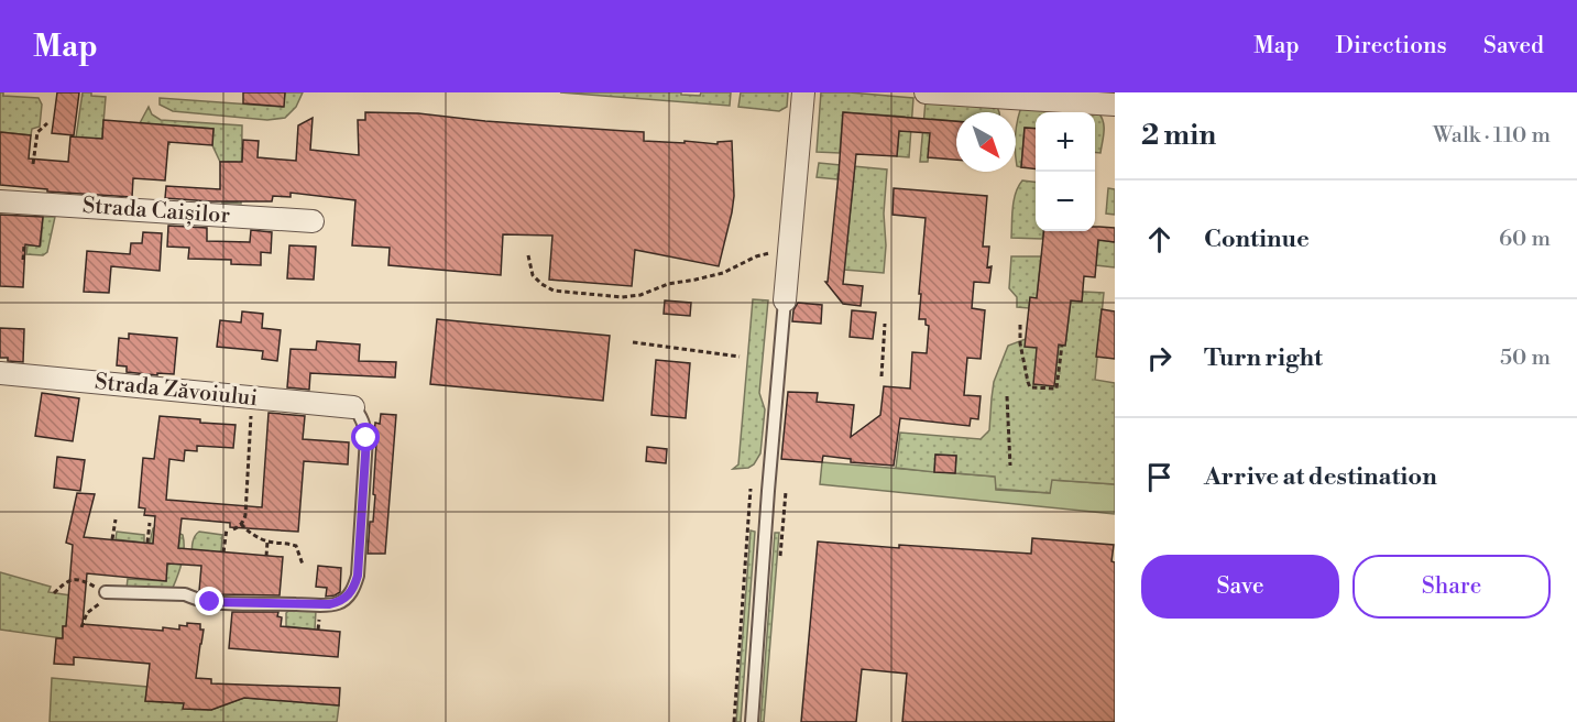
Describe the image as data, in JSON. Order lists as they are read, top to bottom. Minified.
{"streets":{"street":["Strada Caișilor","Strada Zăvoiului"]},"north":"bottom right","page":{"header":"Map","nav":["Map","Directions","Saved"],"heading":["2 min","Walk · 110 m"],"map_buttons":["+","−"],"list":[["Continue","60 m"],["Turn right","50 m"],"Arrive at destination"],"buttons":["Save","Share"]}}
